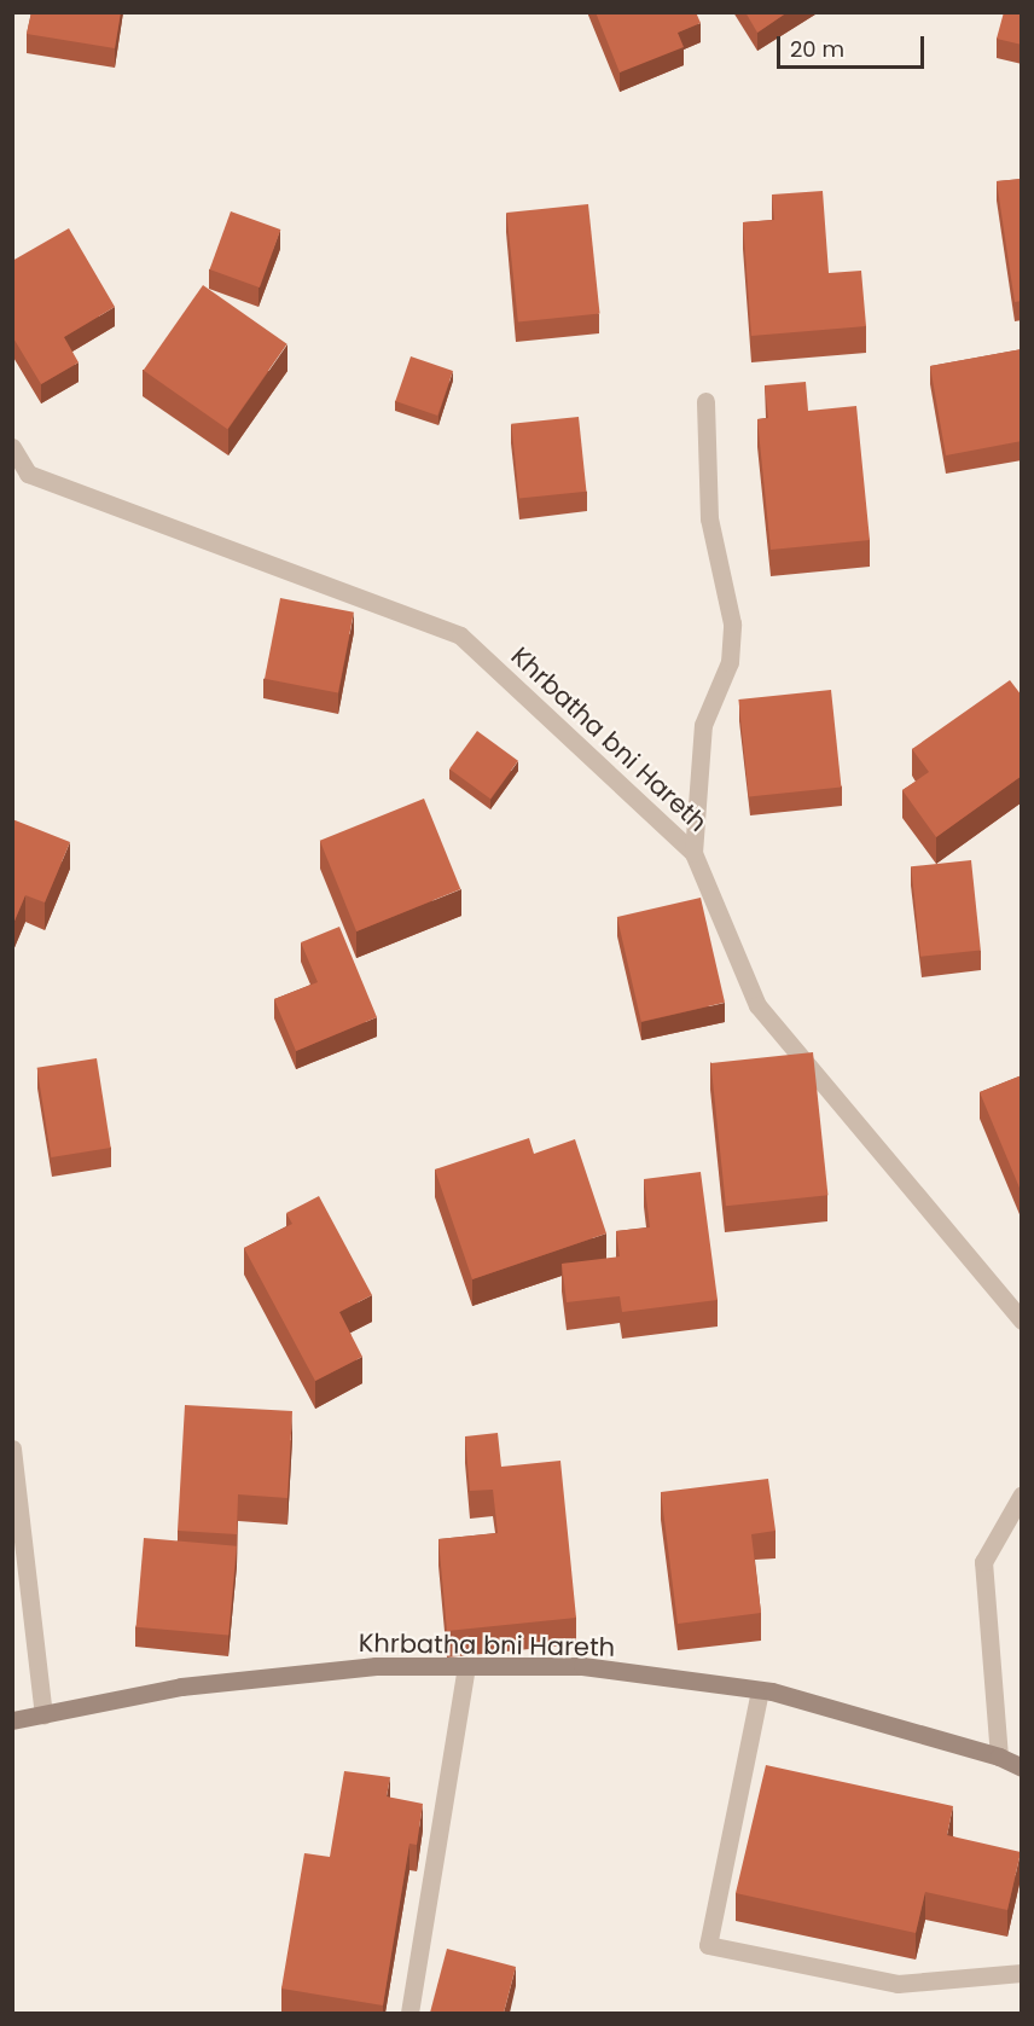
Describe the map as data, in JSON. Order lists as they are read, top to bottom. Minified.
{"streets":{"main road":["Khrbatha bni Hareth"]},"scale_bar":"20 m"}
